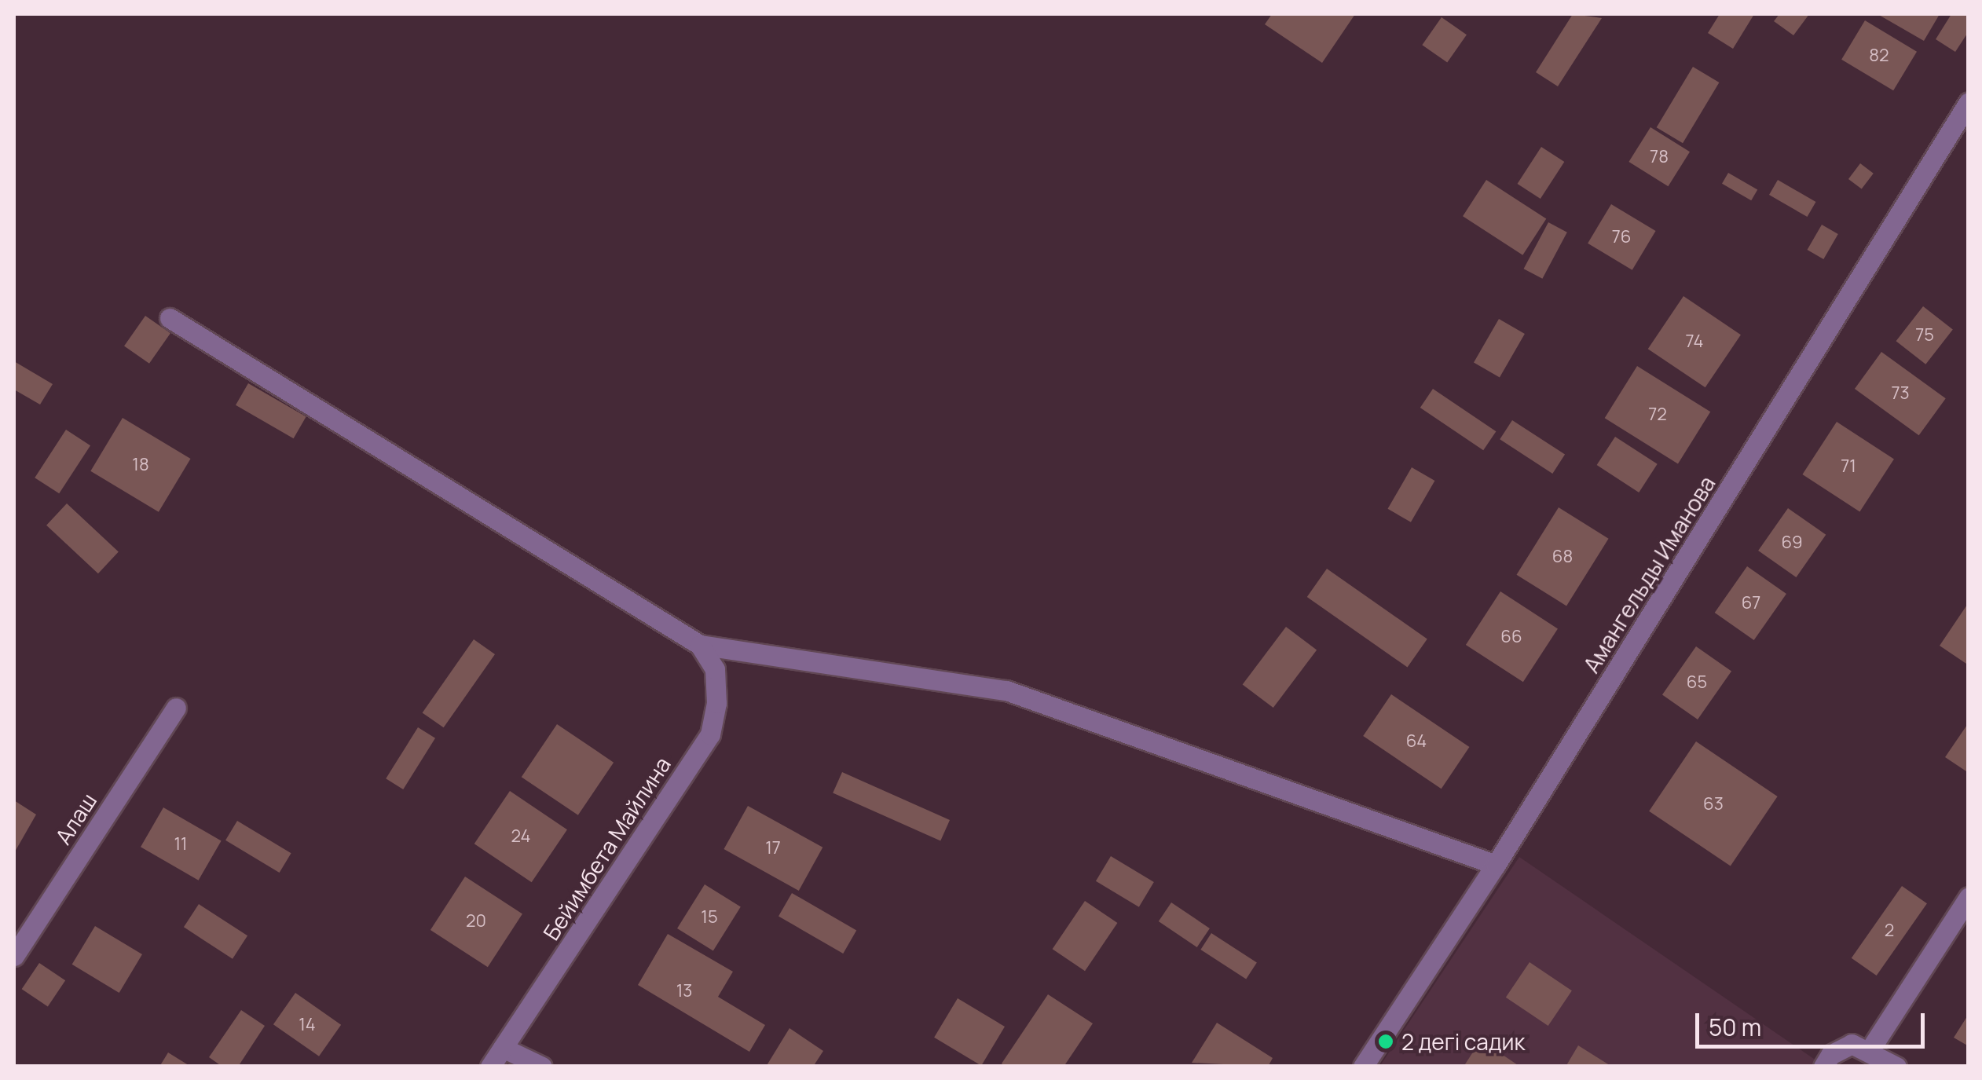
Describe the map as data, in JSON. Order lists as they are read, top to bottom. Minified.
{"streets":{"street":["Амангельды Иманова","Алаш","Бейимбета Майлина"]},"places":["2 дегі садик"],"house_numbers":["82","78","76","75","74","73","72","18","71","69","68","67","66","65","64","63","24","11","17","15","20","2","13","14"],"scale_bar":"50 m"}
